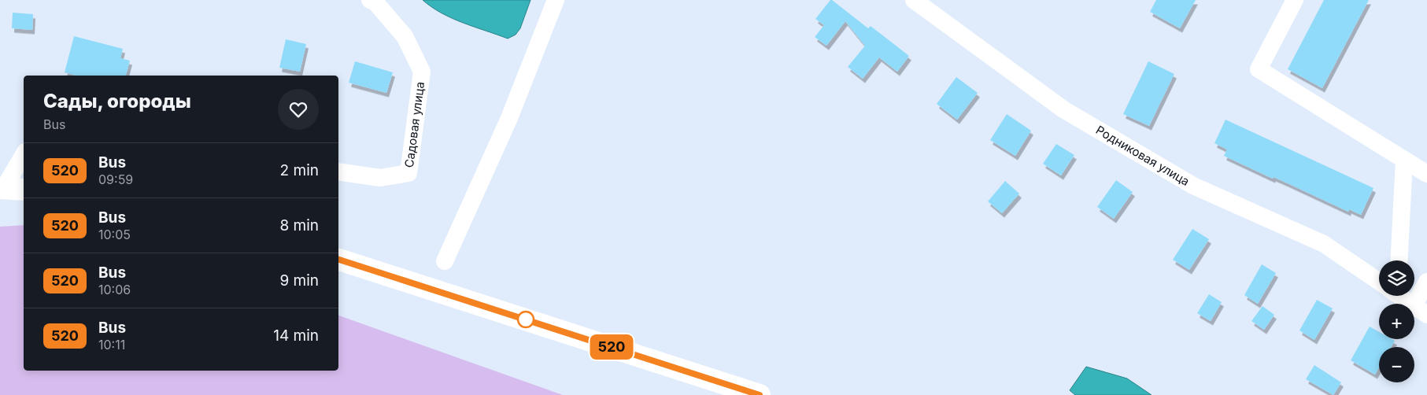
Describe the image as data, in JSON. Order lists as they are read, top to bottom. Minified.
{"streets":{"street":["Садовая улица","Родниковая улица"]},"lines":["bus line 520"],"page":{"on_map":"520","heading":["Сады, огороды","Bus"],"list":[{"mark":"520","name":"Bus","note":"09:59","value":"2 min"},{"mark":"520","name":"Bus","note":"10:05","value":"8 min"},{"mark":"520","name":"Bus","note":"10:06","value":"9 min"},{"mark":"520","name":"Bus","note":"10:11","value":"14 min"}],"map_buttons":["+","−"]}}
